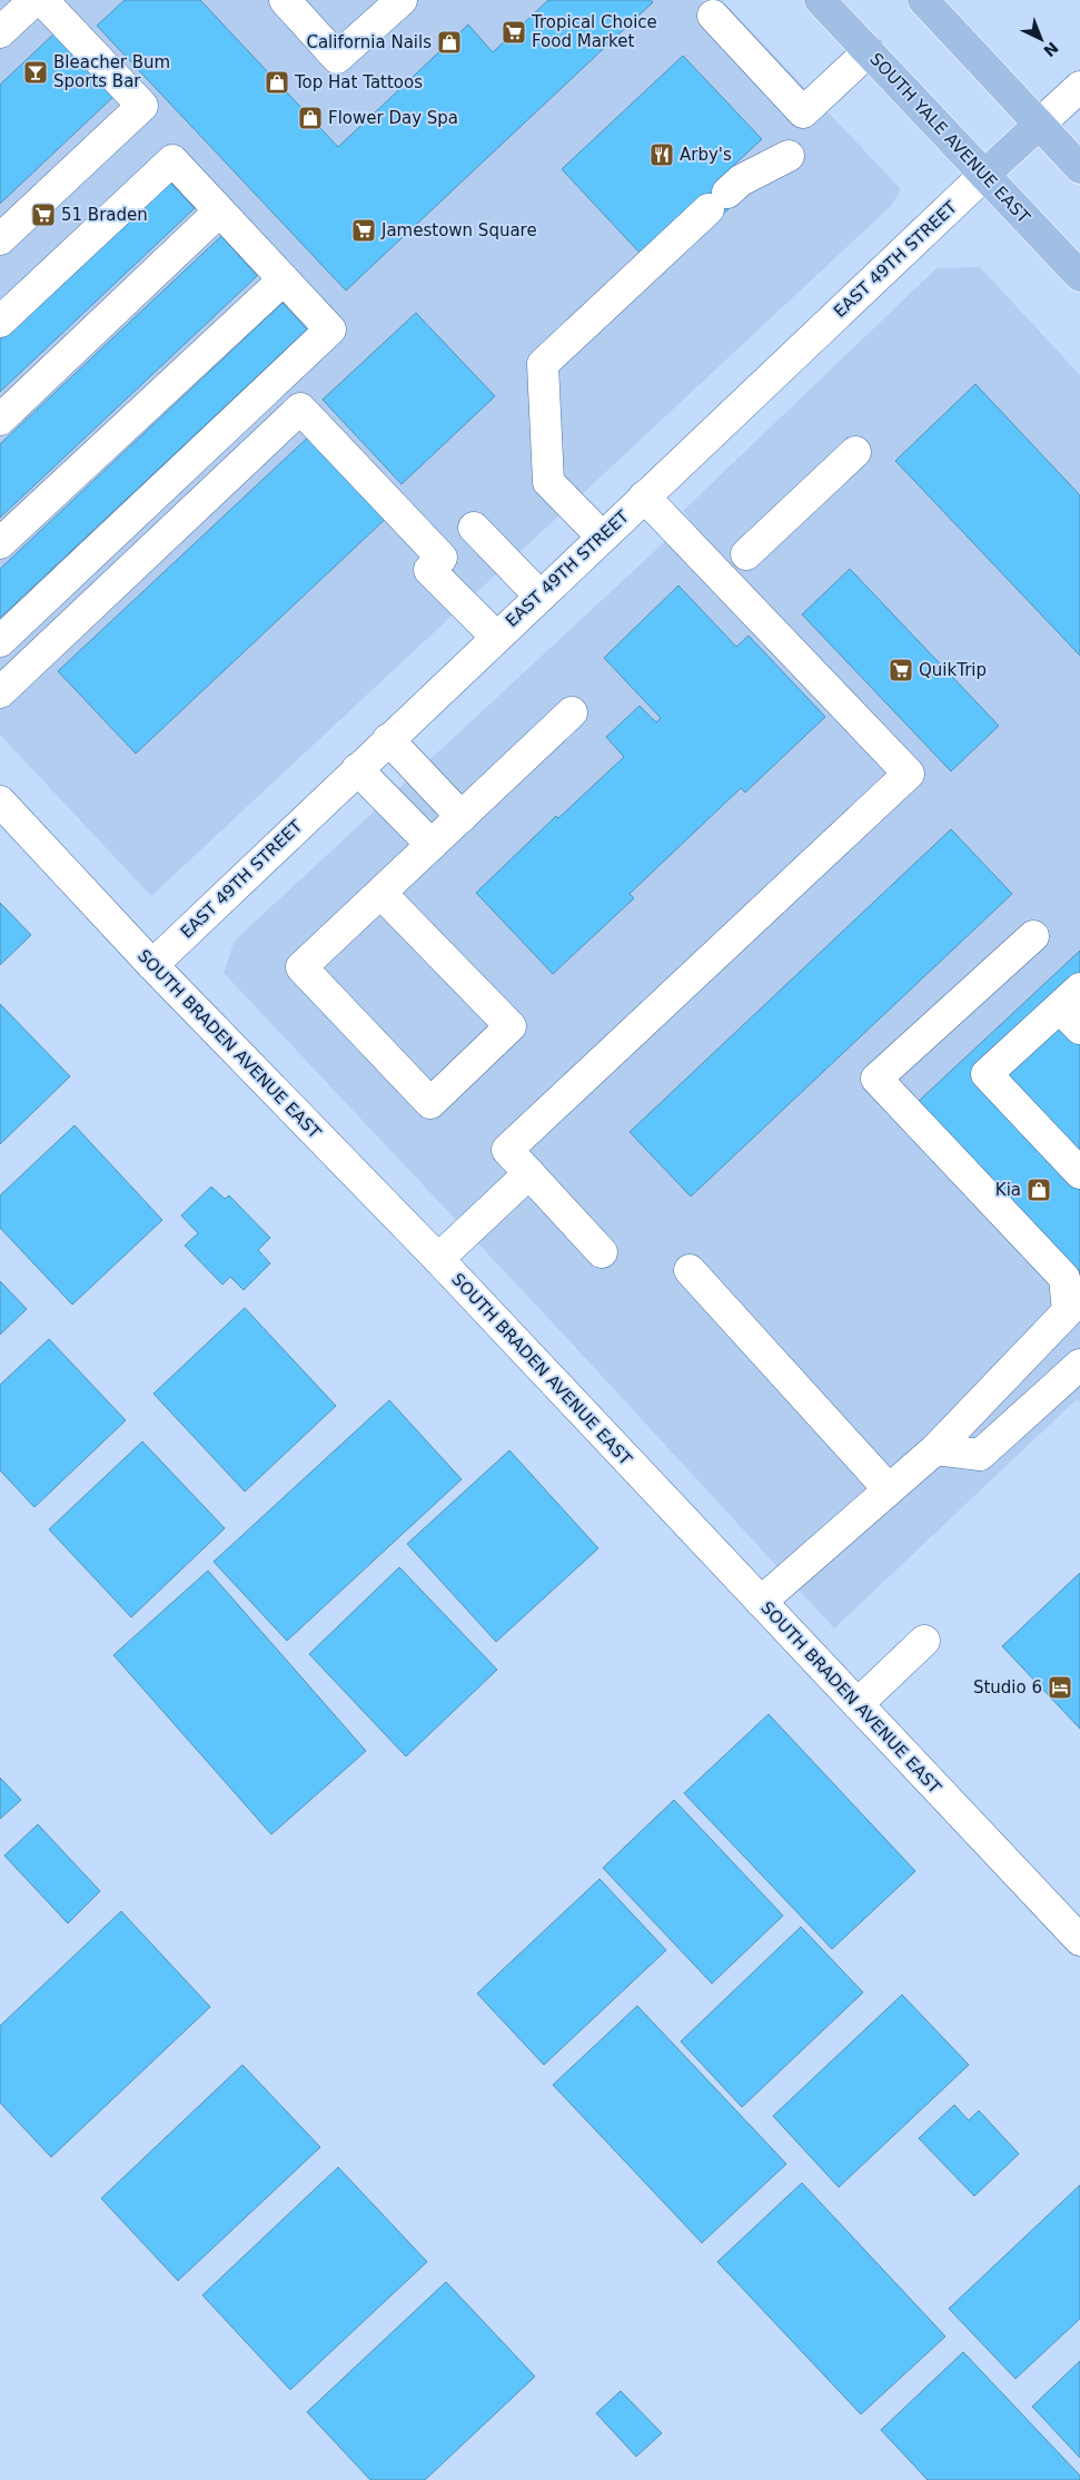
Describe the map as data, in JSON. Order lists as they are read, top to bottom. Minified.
{"streets":{"main road":["SOUTH YALE AVENUE EAST"],"street":["EAST 49TH STREET","SOUTH BRADEN AVENUE EAST"]},"crossings":[["SOUTH YALE AVENUE EAST","EAST 49TH STREET"],["EAST 49TH STREET","SOUTH BRADEN AVENUE EAST"]],"places":{"supermarket":["Tropical Choice Food Market","51 Braden","Jamestown Square","QuikTrip"],"shop":["California Nails","Top Hat Tattoos","Flower Day Spa","Kia"],"bar":["Bleacher Bum Sports Bar"],"restaurant":["Arby's"],"hotel":["Studio 6"]},"north":"bottom right"}
